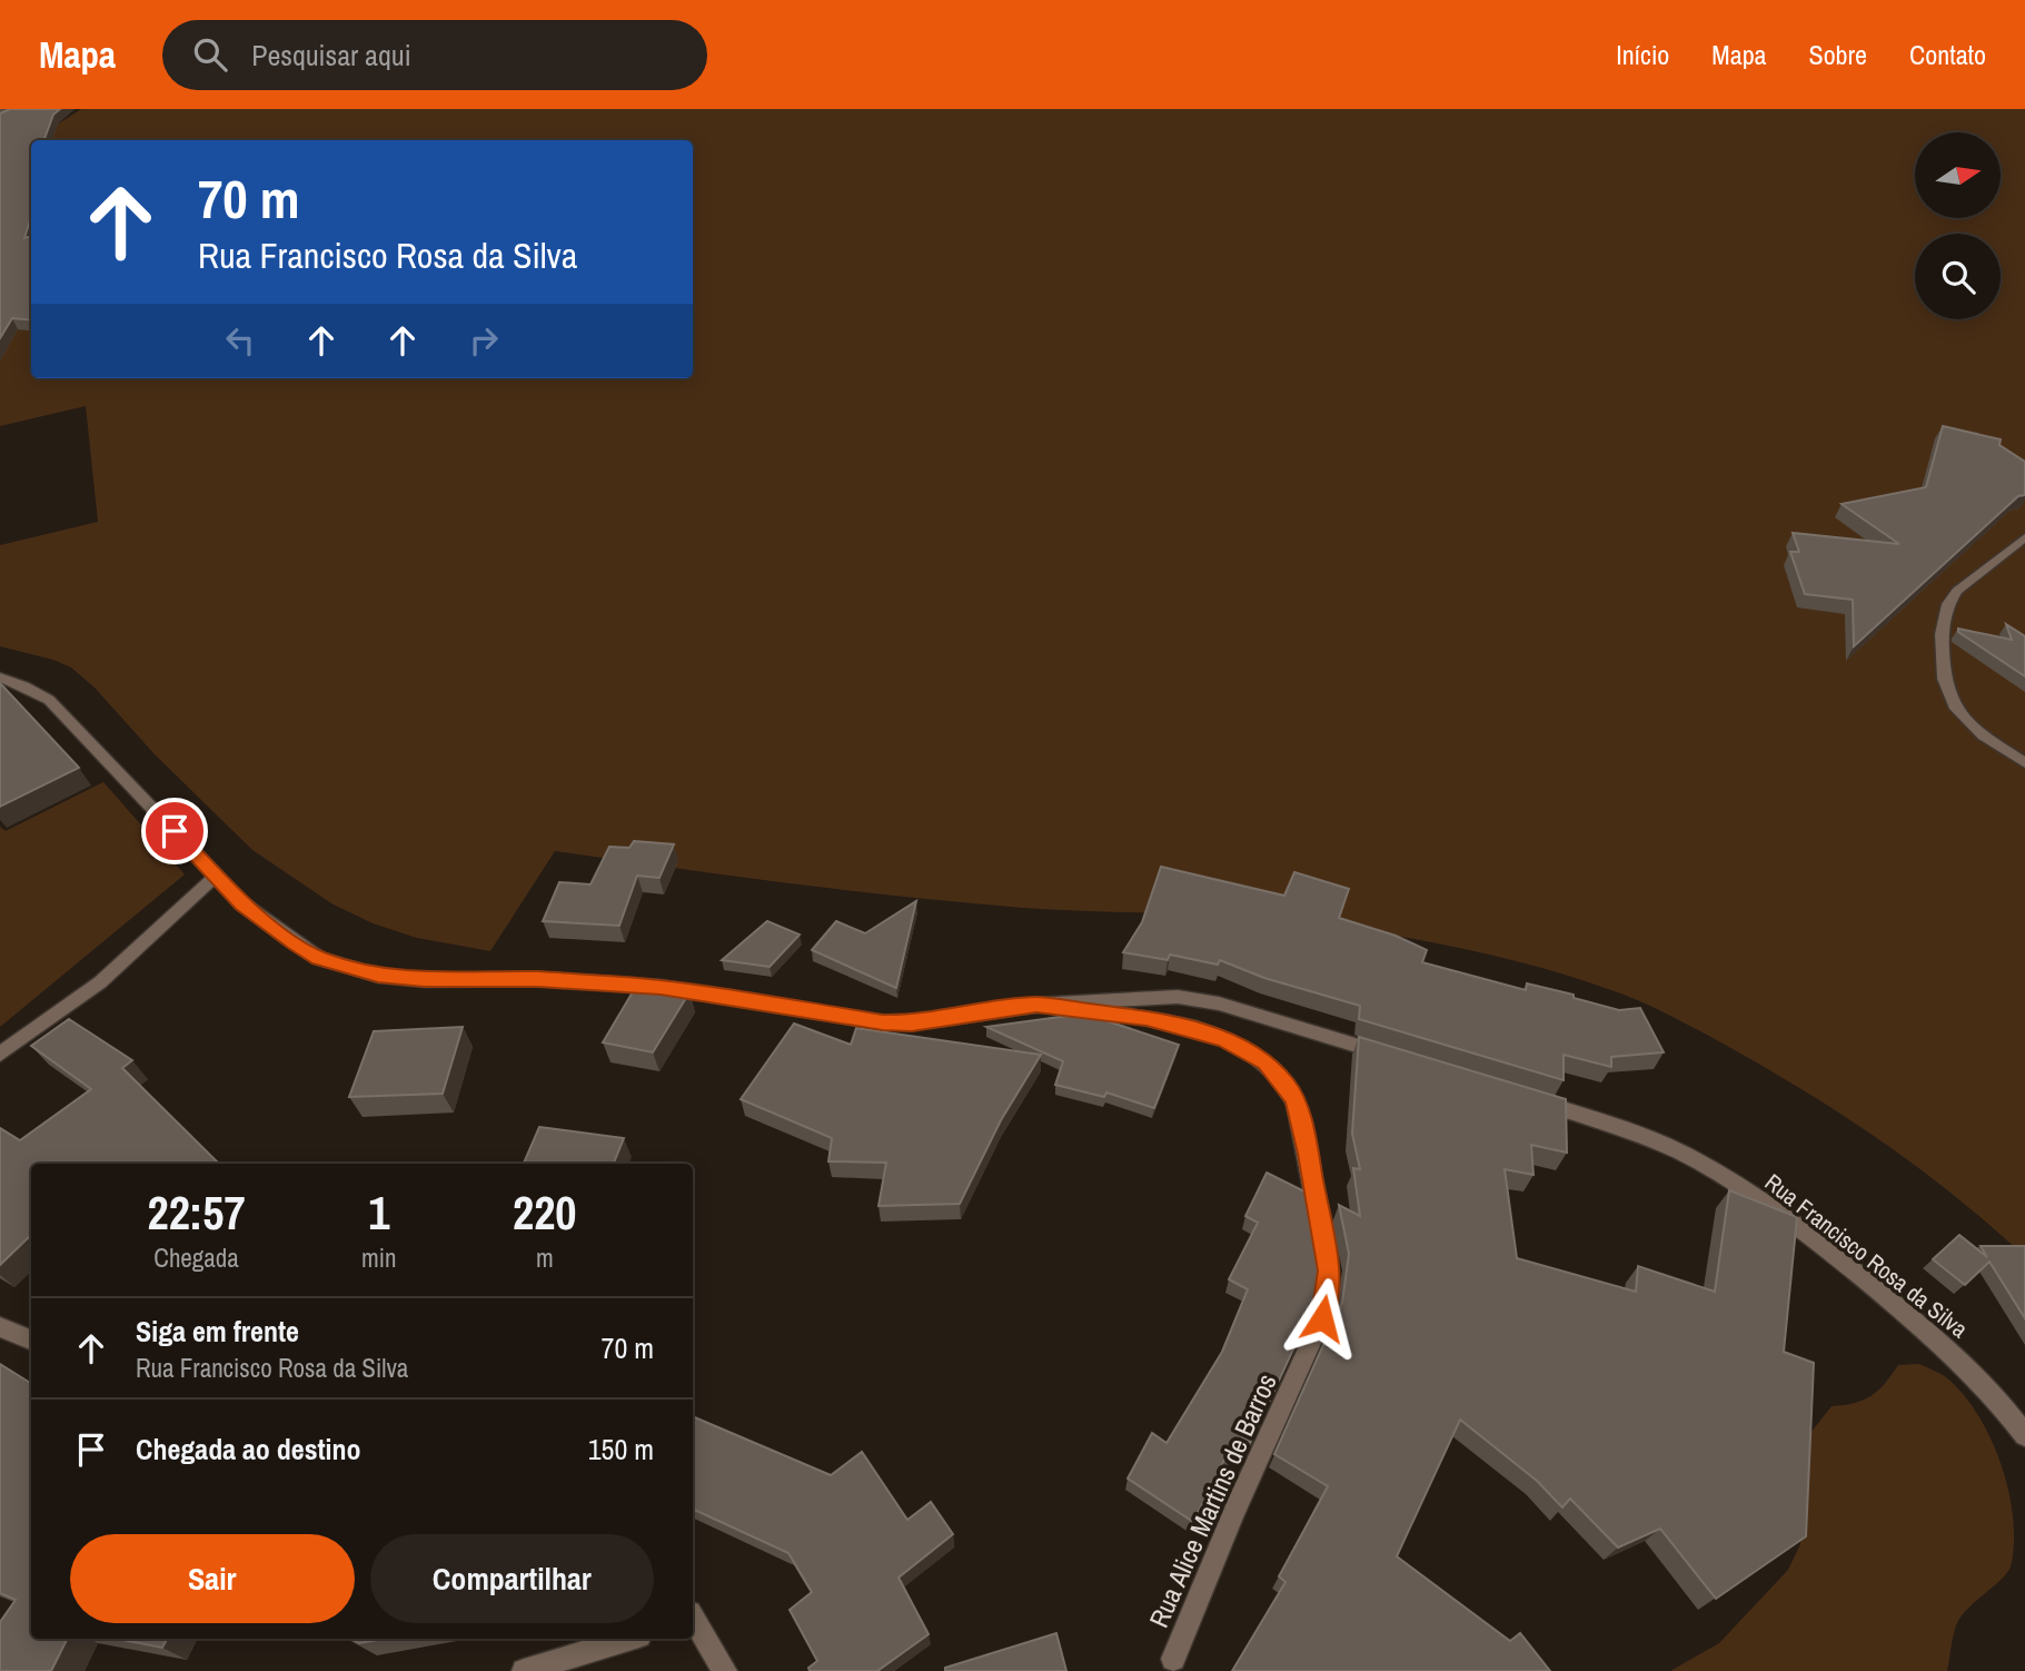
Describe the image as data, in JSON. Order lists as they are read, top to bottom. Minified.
{"streets":{"street":["Rua Francisco Rosa da Silva","Rua Alice Martins de Barros"]},"north":"right","page":{"header":"Mapa","search":"Pesquisar aqui","nav":["Início","Mapa","Sobre","Contato"],"turn":["70 m","Rua Francisco Rosa da Silva"],"eta":["22:57","Chegada","1","min","220","m"],"list":[{"name":"Siga em frente","note":"Rua Francisco Rosa da Silva","value":"70 m"},{"name":"Chegada ao destino","value":"150 m"}],"buttons":["Sair","Compartilhar"]}}
